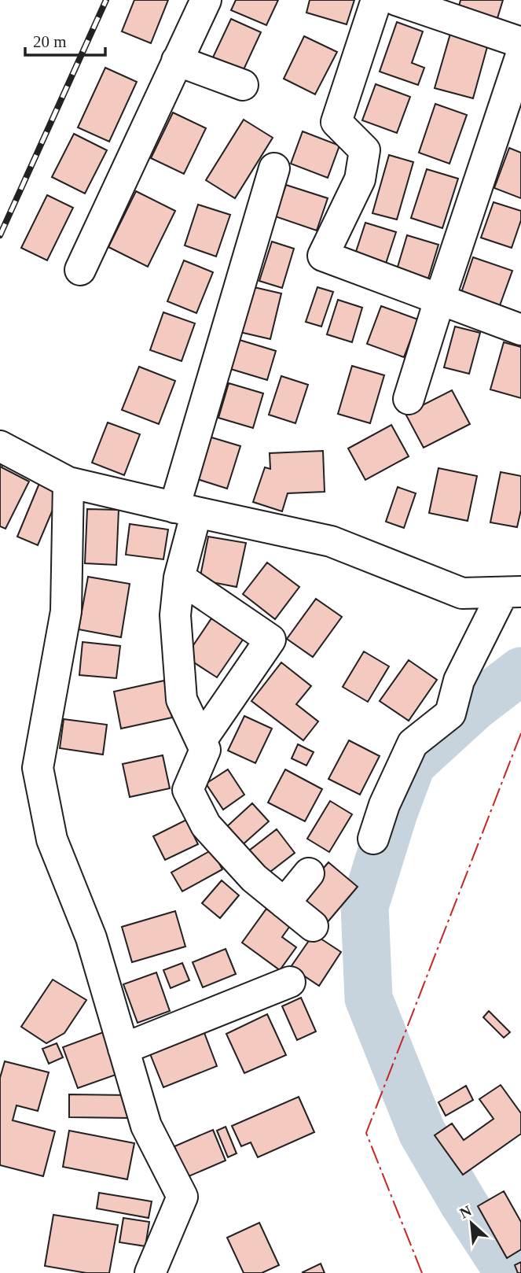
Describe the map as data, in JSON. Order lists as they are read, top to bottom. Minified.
{"scale_bar":"20 m","north":"top left"}
